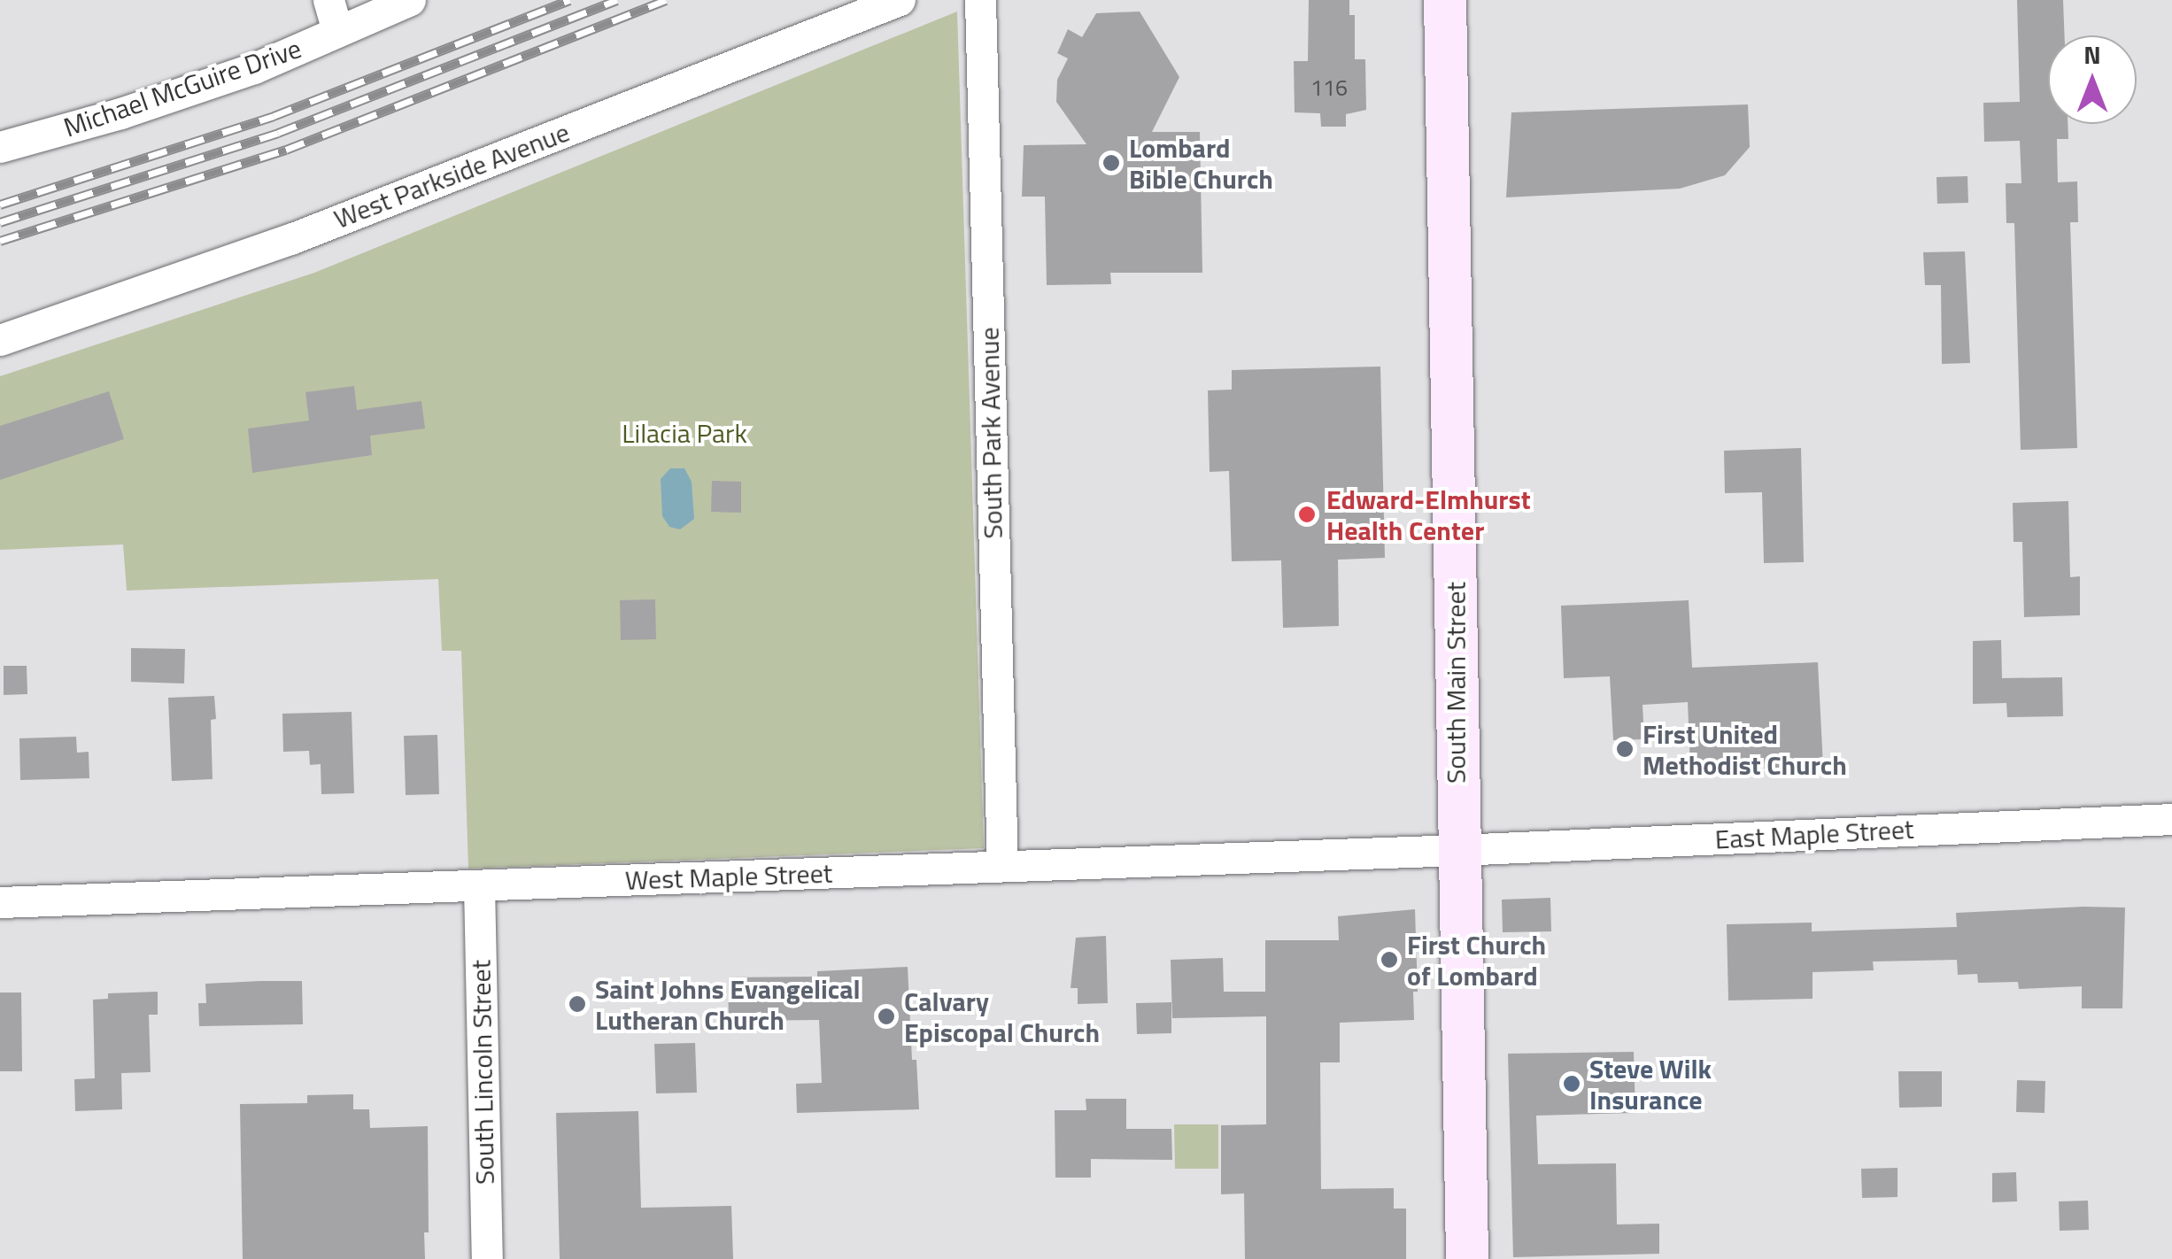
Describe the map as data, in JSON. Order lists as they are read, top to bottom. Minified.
{"streets":{"main road":["South Main Street"],"street":["Michael McGuire Drive","West Parkside Avenue","South Park Avenue","East Maple Street","West Maple Street","South Lincoln Street"]},"crossings":[["South Park Avenue","West Maple Street"],["South Main Street","East Maple Street"],["South Main Street","West Maple Street"],["East Maple Street","West Maple Street"],["West Maple Street","South Lincoln Street"]],"parks":["Lilacia Park"],"places":["Lombard Bible Church","Edward-Elmhurst Health Center","First United Methodist Church","First Church of Lombard","Saint Johns Evangelical Lutheran Church","Calvary Episcopal Church","Steve Wilk Insurance"],"house_numbers":["116"],"north":"top"}
